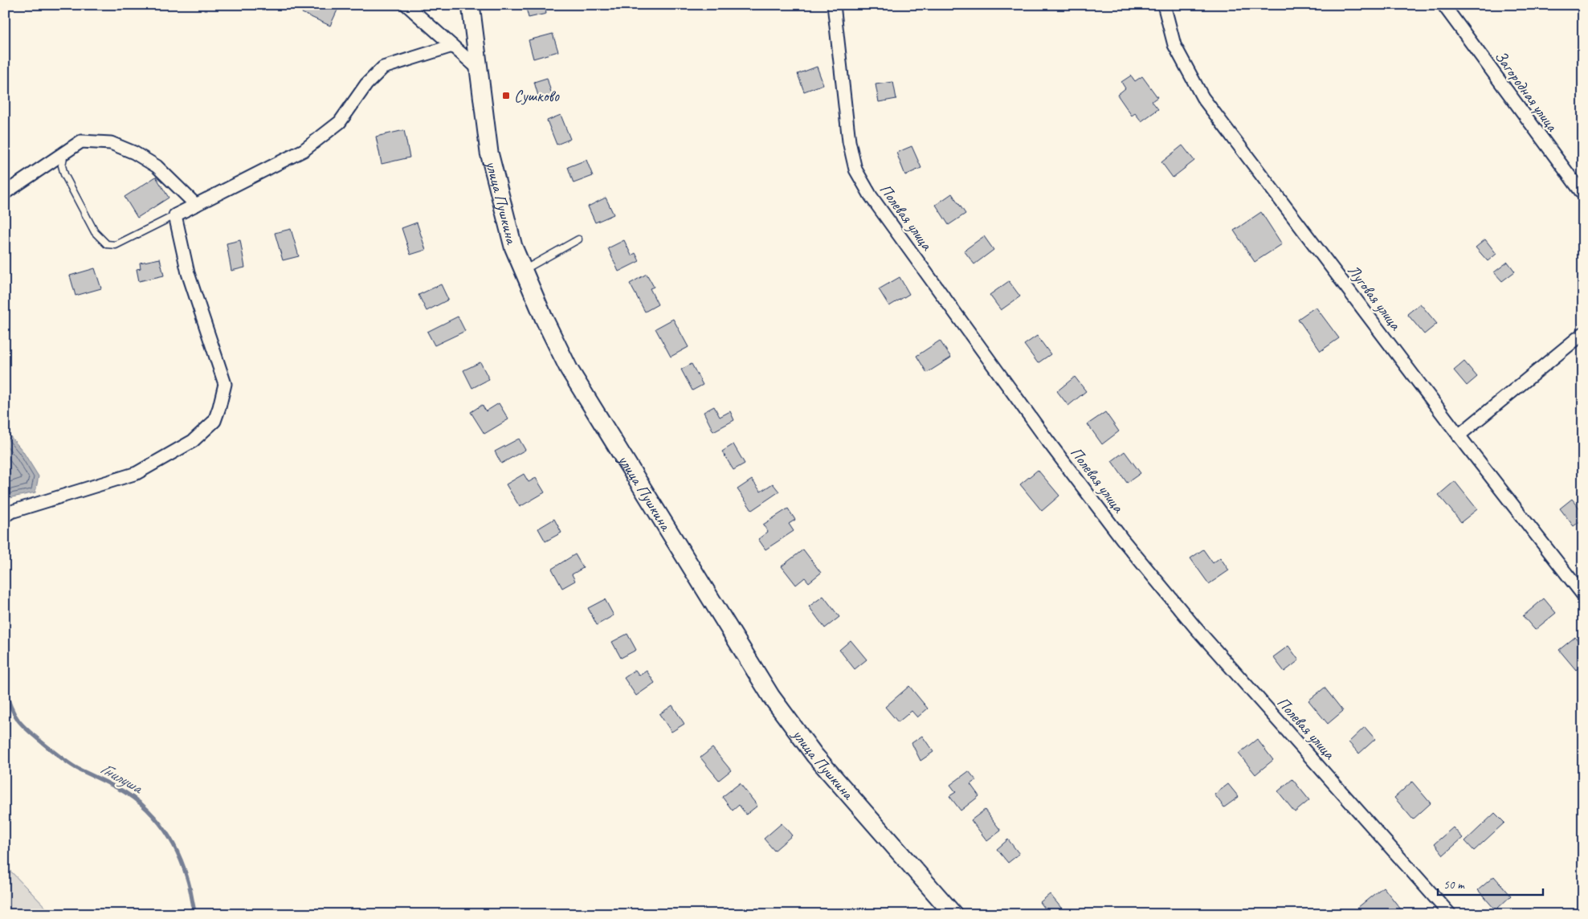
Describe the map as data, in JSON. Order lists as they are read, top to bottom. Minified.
{"streets":{"main road":["улица Пушкина"],"street":["Загородная улица","Полевая улица","Луговая улица"]},"water":["Гнилуша"],"places":{"transit":["Сушково"]},"scale_bar":"50 m"}
